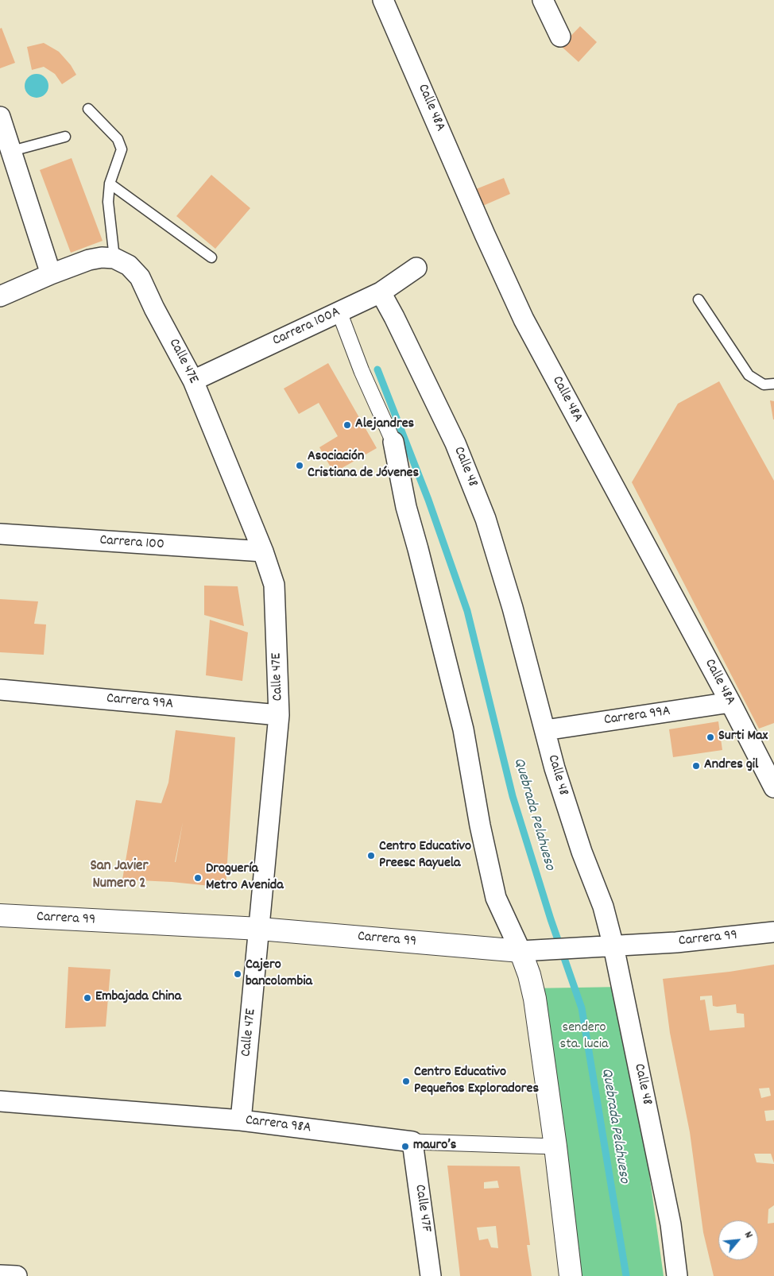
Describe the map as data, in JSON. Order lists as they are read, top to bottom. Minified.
{"streets":{"street":["Calle 48A","Carrera 100A","Calle 47E","Calle 48","Carrera 100","Carrera 99A","Carrera 99","Carrera 98A","Calle 47F"]},"crossings":[["Calle 48A","Carrera 99A"],["Carrera 100A","Calle 47E"],["Carrera 100A","Calle 48"],["Calle 47E","Carrera 100"],["Calle 47E","Carrera 99A"],["Calle 47E","Carrera 99"],["Calle 47E","Carrera 98A"],["Calle 48","Carrera 99A"],["Calle 48","Carrera 99"],["Carrera 98A","Calle 47F"]],"districts":["San Javier Numero 2"],"water":["Quebrada Pelahueso"],"parks":["sendero sta. lucia"],"places":["Alejandres","Asociación Cristiana de Jóvenes","Surti Max","Andres gil","Centro Educativo Preesc Rayuela","Droguería Metro Avenida","Cajero bancolombia","Embajada China","Centro Educativo Pequeños Exploradores","mauro’s"],"north":"top right"}
